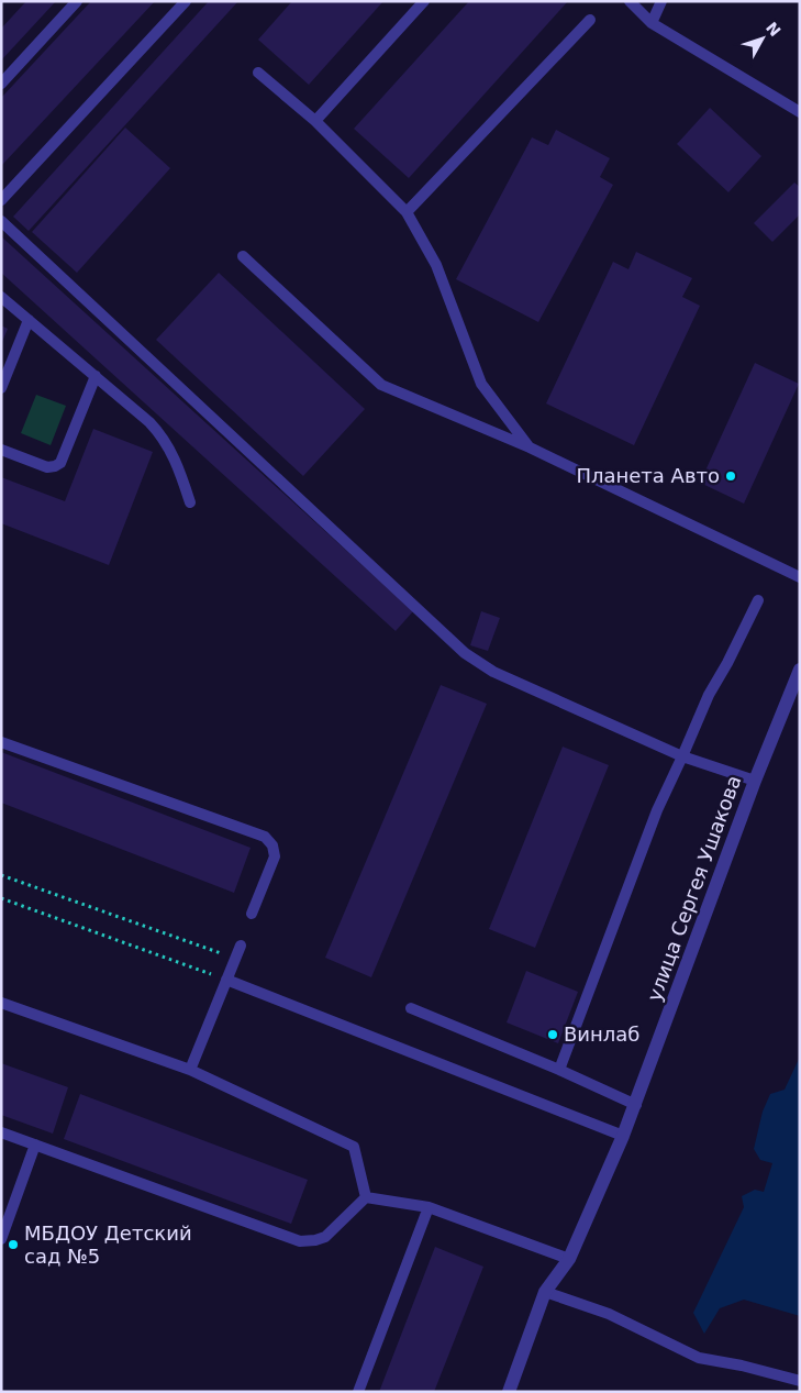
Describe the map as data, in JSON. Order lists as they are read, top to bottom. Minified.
{"streets":{"street":["улица Сергея Ушакова"]},"places":["Планета Авто","Винлаб","МБДОУ Детский сад №5"],"north":"top right"}
